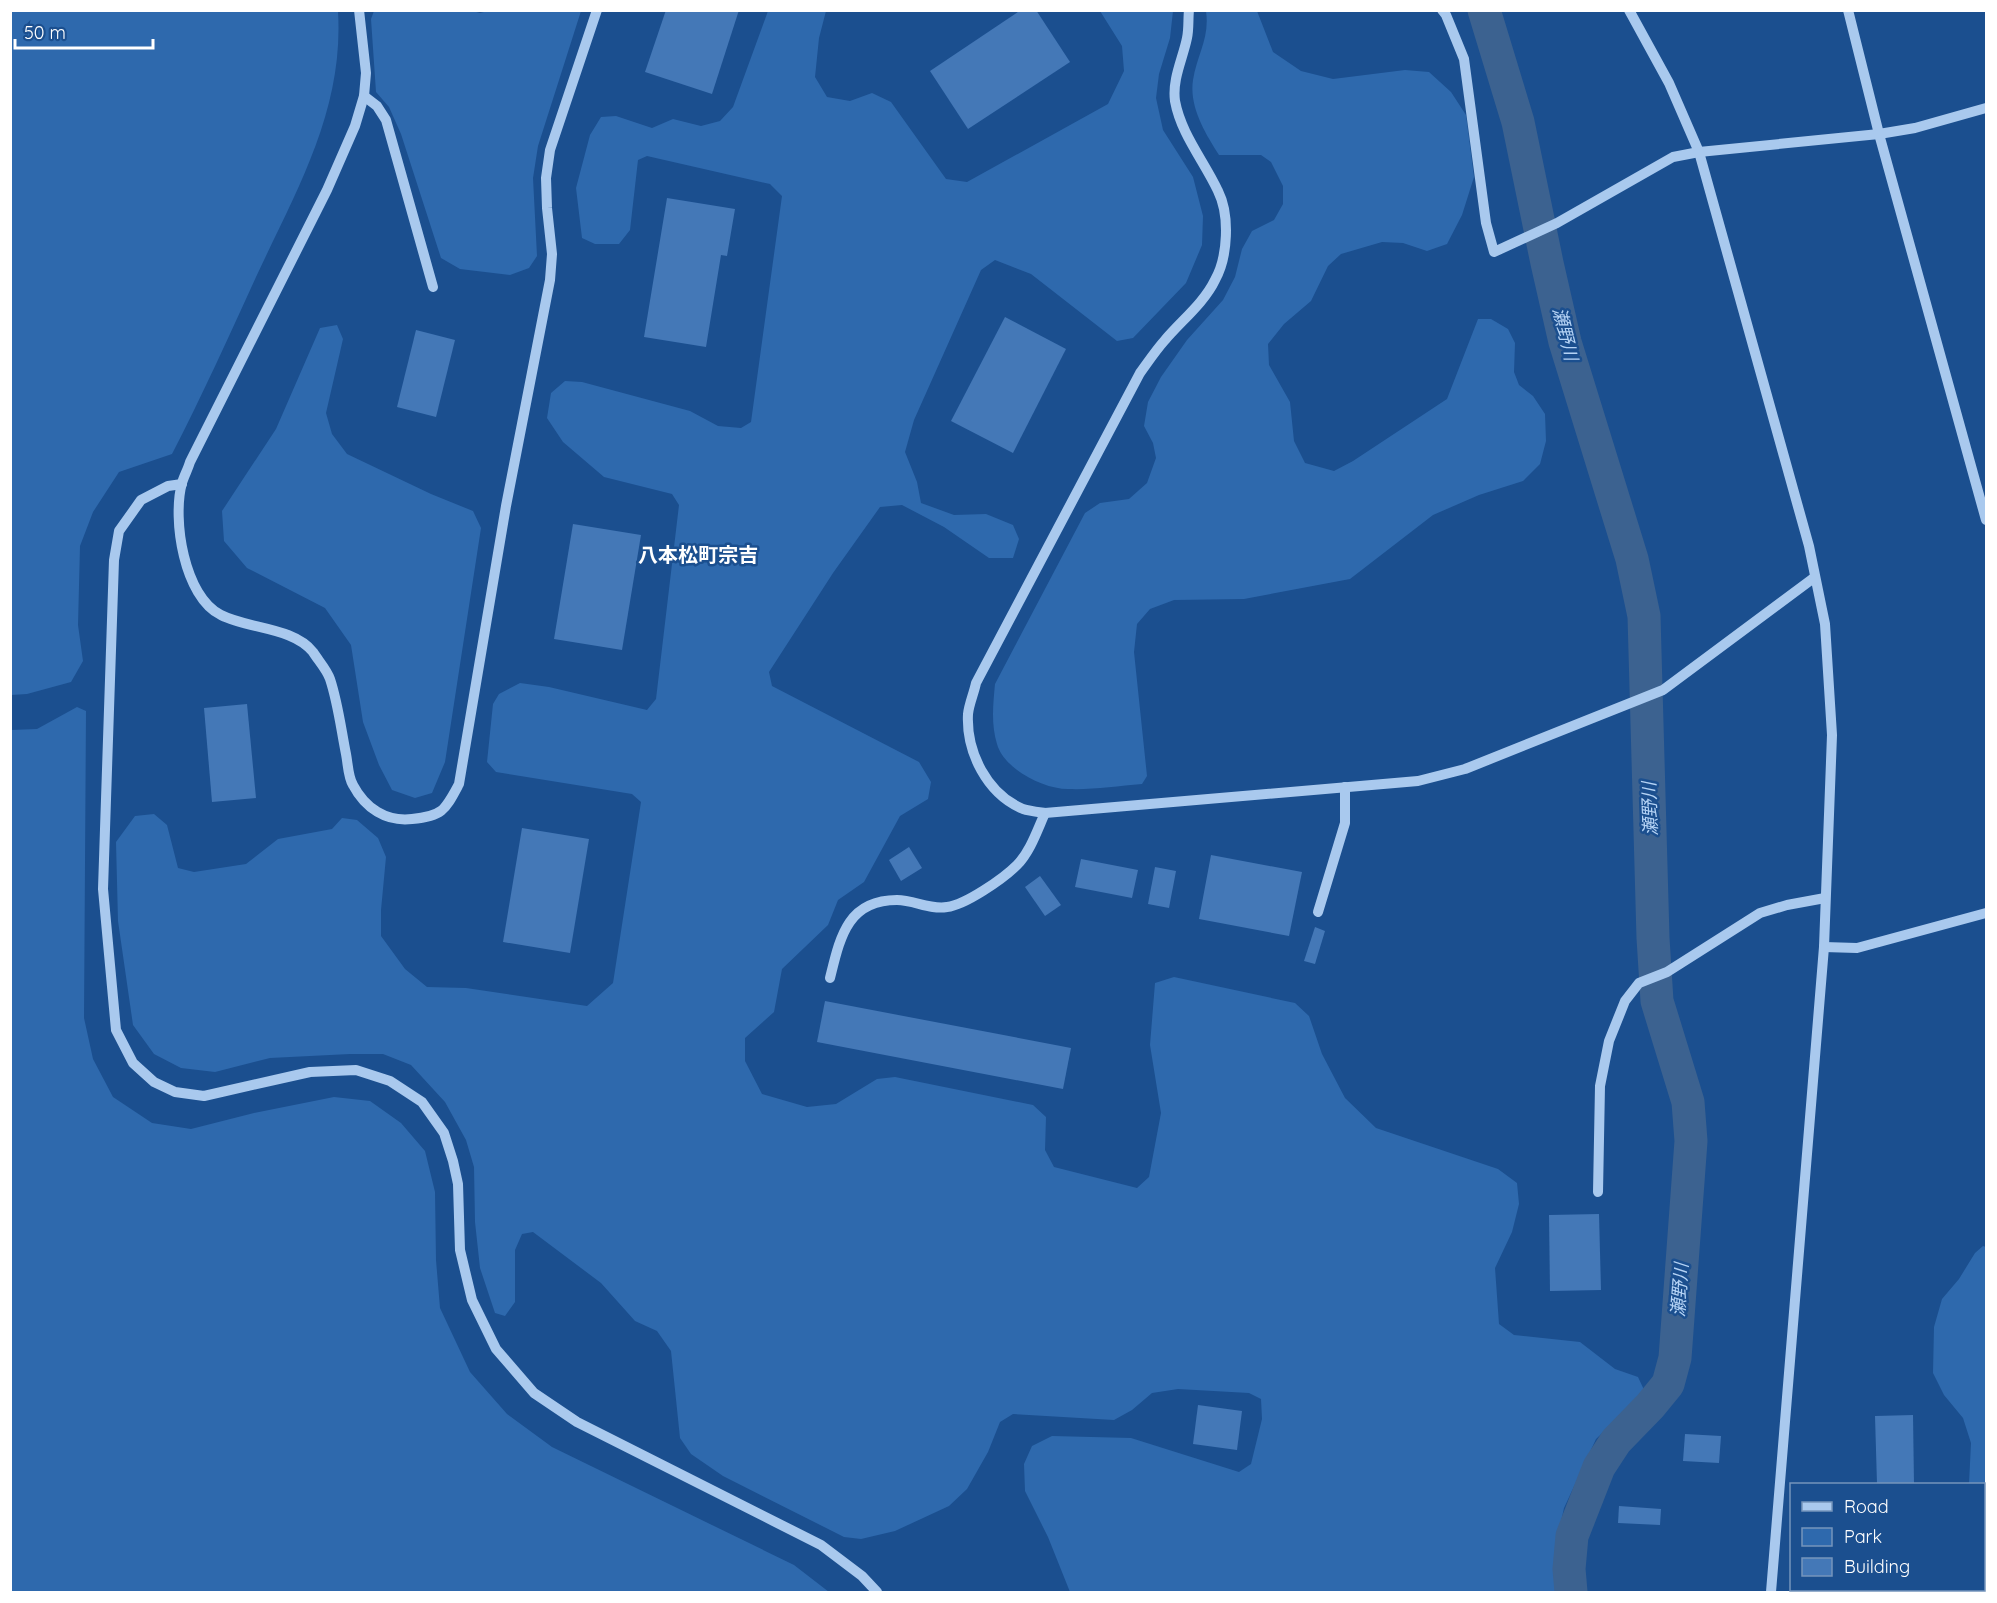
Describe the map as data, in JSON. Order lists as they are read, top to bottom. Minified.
{"districts":["八本松町宗吉"],"water":["瀬野川"],"legend":["Road","Park","Building"],"scale_bar":"50 m"}
